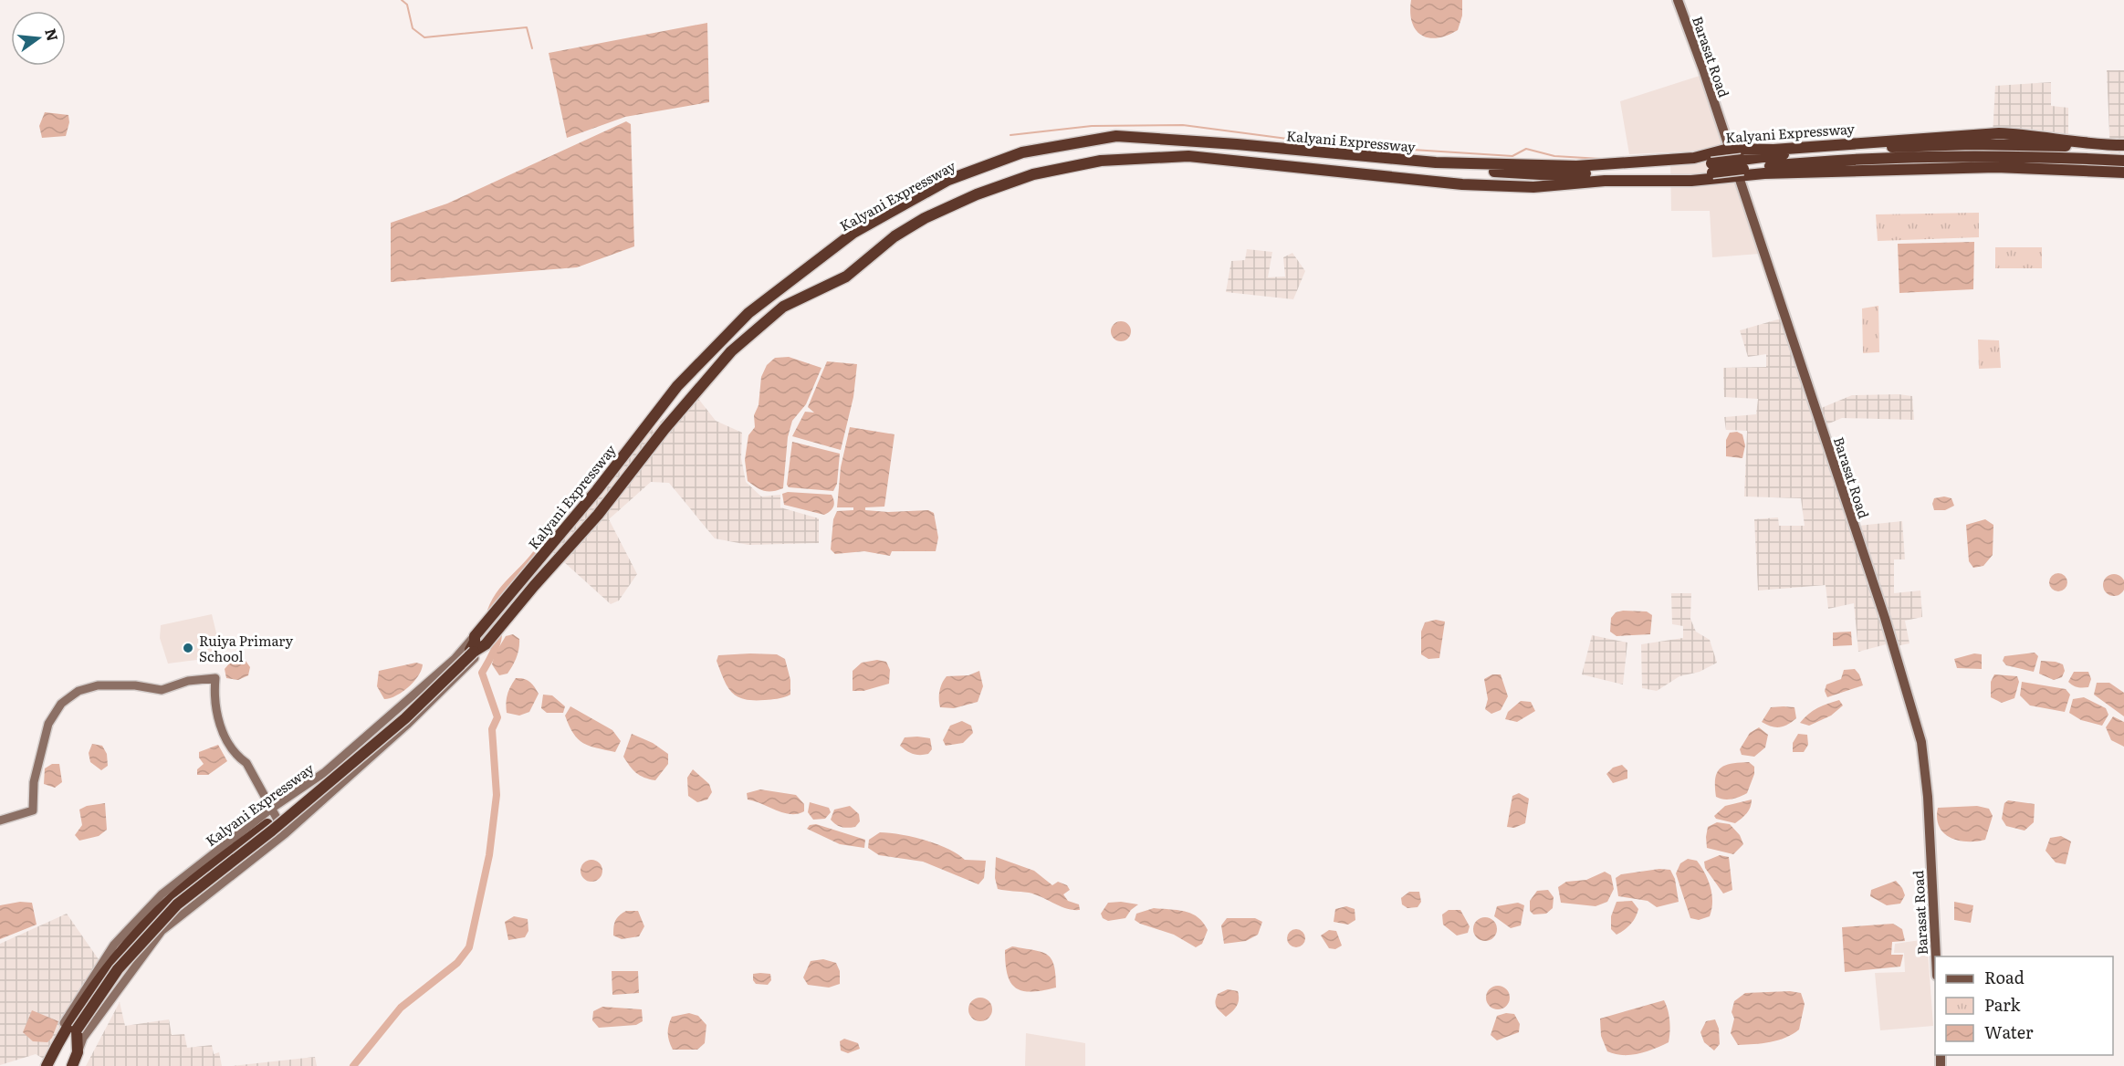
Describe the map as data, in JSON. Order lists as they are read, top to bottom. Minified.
{"streets":{"highway":["Kalyani Expressway"],"main road":["Barasat Road"]},"crossings":[["Barasat Road","Kalyani Expressway"]],"places":["Ruiya Primary School"],"legend":["Road","Park","Water"],"north":"right"}
